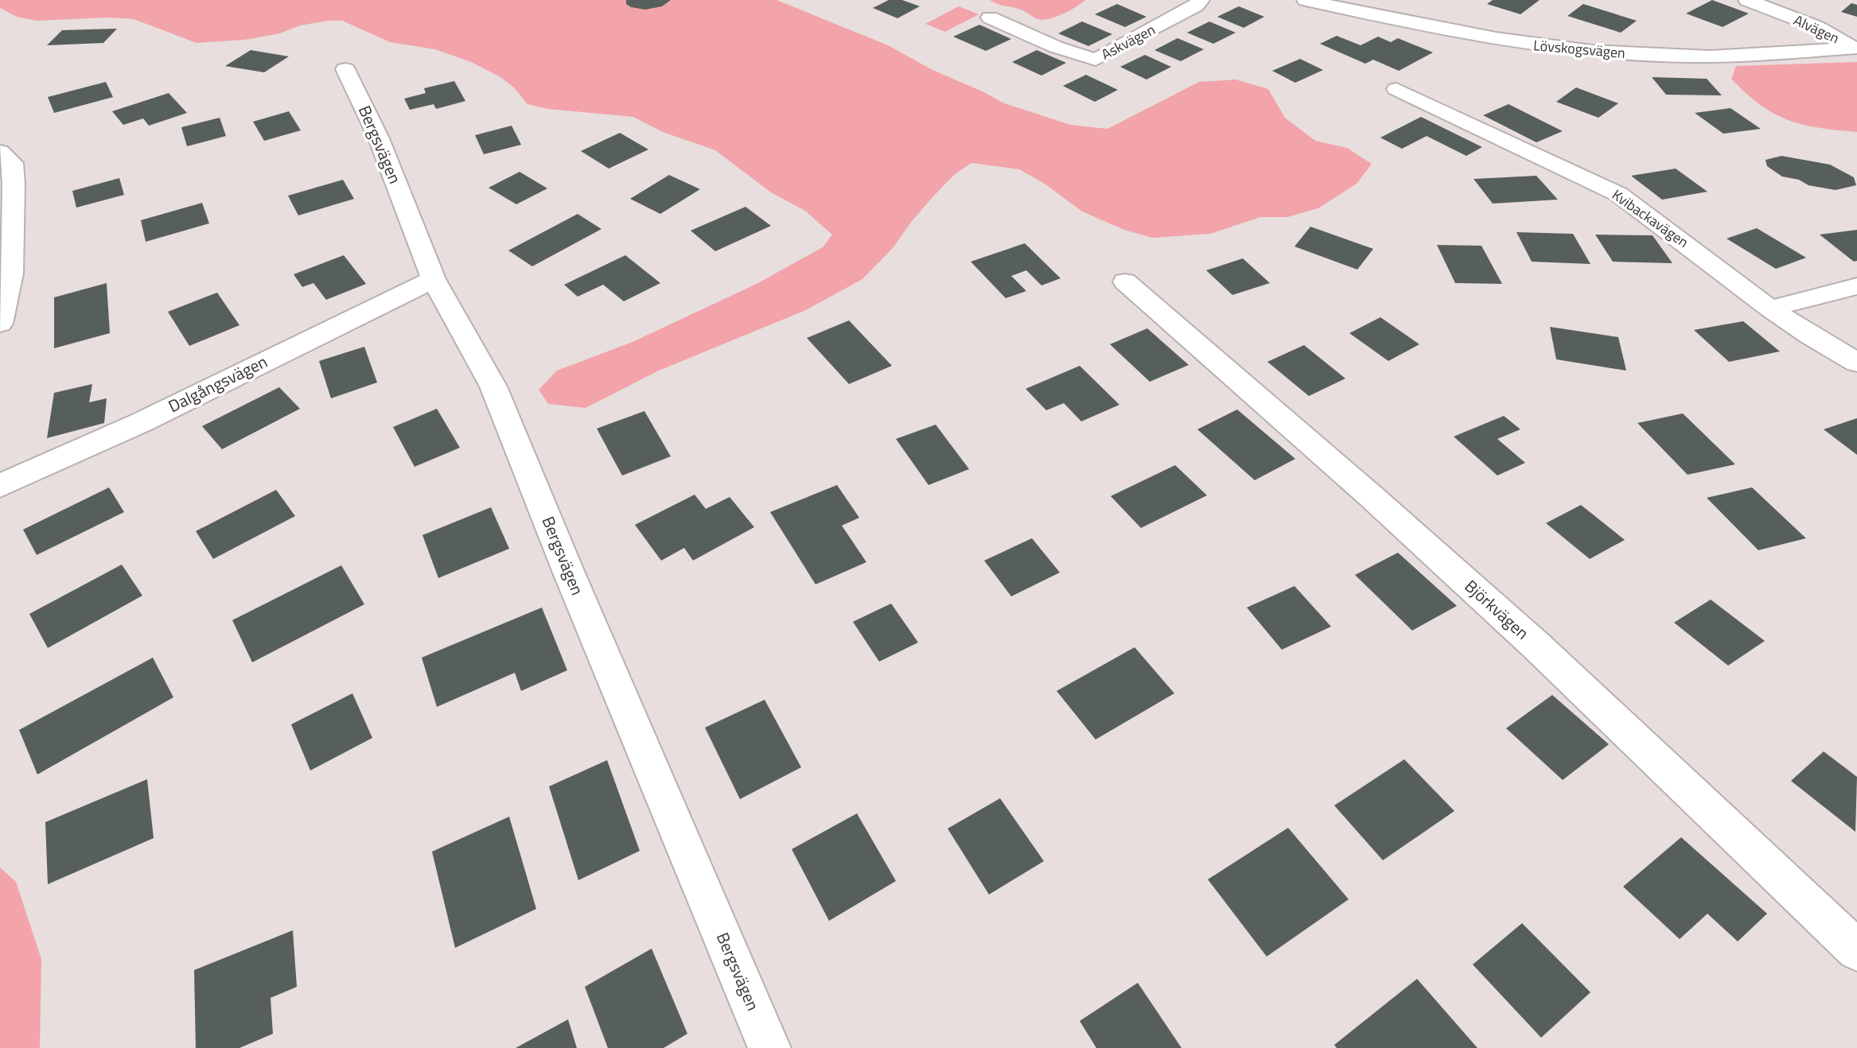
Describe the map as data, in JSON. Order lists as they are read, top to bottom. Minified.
{"streets":{"street":["Alvägen","Askvägen","Lövskogsvägen","Bergsvägen","Kvibackavägen","Dalgångsvägen","Björkvägen"]},"crossings":[["Alvägen","Lövskogsvägen"],["Bergsvägen","Dalgångsvägen"]]}
